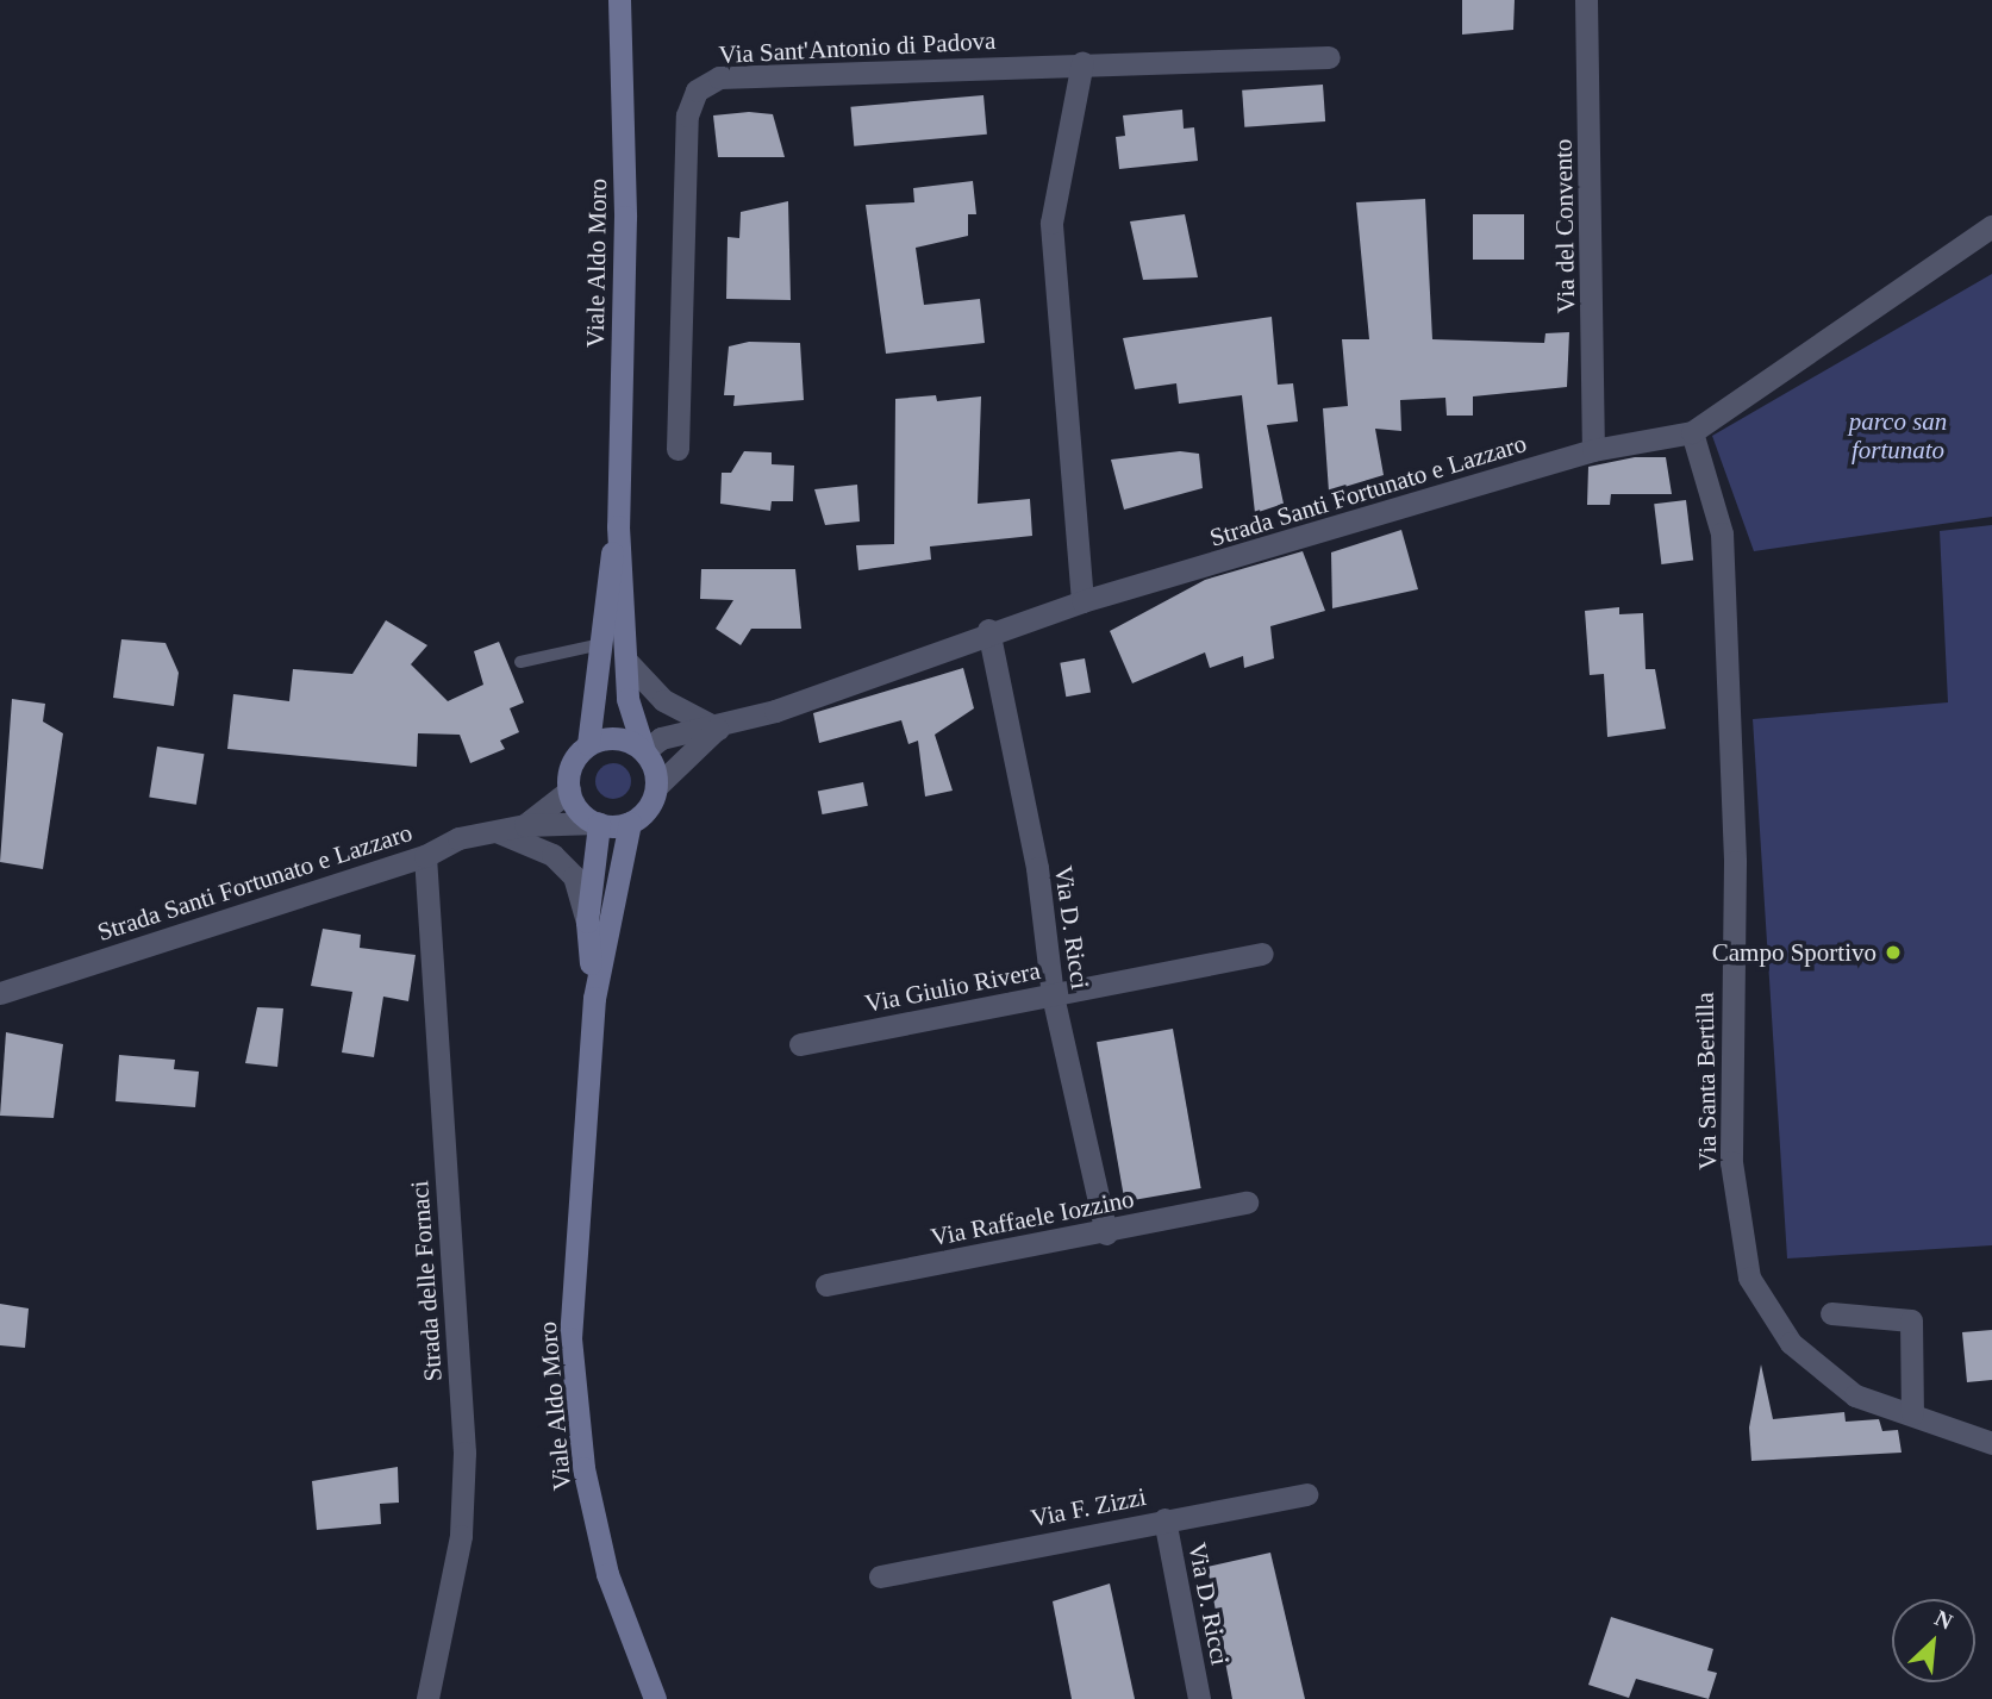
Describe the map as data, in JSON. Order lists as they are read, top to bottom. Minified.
{"streets":{"main road":["Viale Aldo Moro","Strada Santi Fortunato e Lazzaro"],"street":["Via Sant'Antonio di Padova","Via del Convento","Via D. Ricci","Via Giulio Rivera","Via Santa Bertilla","Via Raffaele Iozzino","Strada delle Fornaci","Via F. Zizzi"]},"crossings":[["Via del Convento","Strada Santi Fortunato e Lazzaro"],["Viale Aldo Moro","Strada Santi Fortunato e Lazzaro"],["Strada Santi Fortunato e Lazzaro","Via D. Ricci"],["Strada Santi Fortunato e Lazzaro","Via Santa Bertilla"],["Strada Santi Fortunato e Lazzaro","Strada delle Fornaci"],["Via D. Ricci","Via Giulio Rivera"],["Via D. Ricci","Via Raffaele Iozzino"],["Via D. Ricci","Via F. Zizzi"]],"parks":["parco san fortunato"],"places":["Campo Sportivo"],"north":"top right"}
